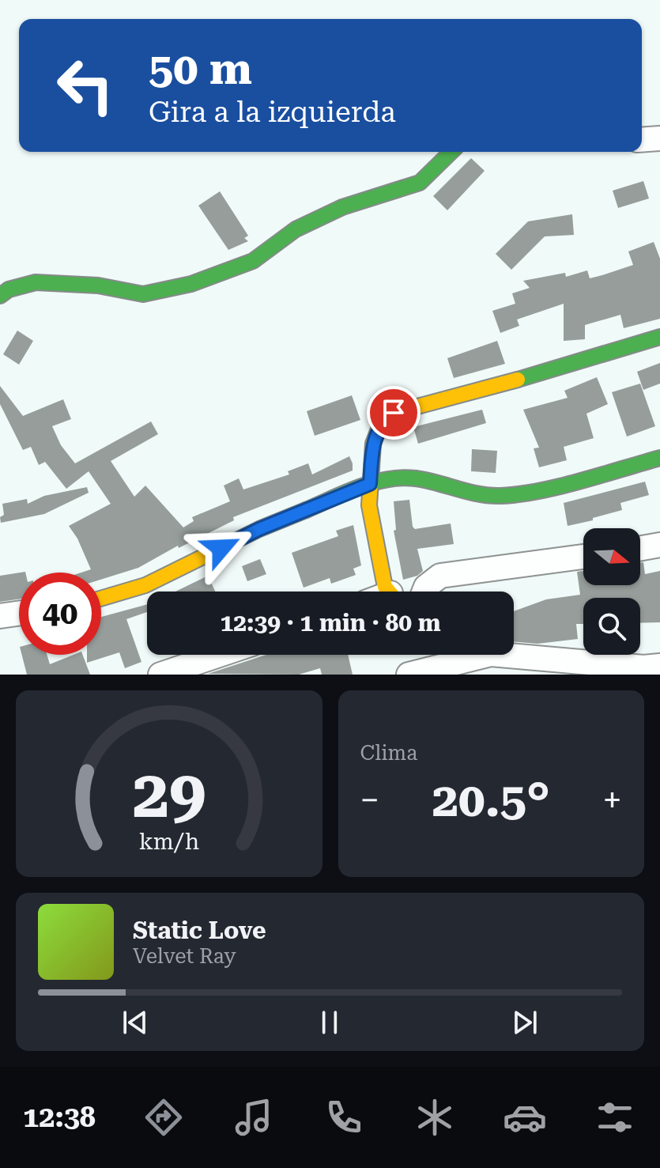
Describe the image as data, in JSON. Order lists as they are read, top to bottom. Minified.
{"north":"right","page":{"turn":["50 m","Gira a la izquierda"],"limit":"40","trip":"12:39 · 1 min · 80 m","tile":"Clima","heat":["−","20.5°","+"],"song":["Static Love","Velvet Ray"],"tabs":"12:38","gauge":["29","km/h"]}}
